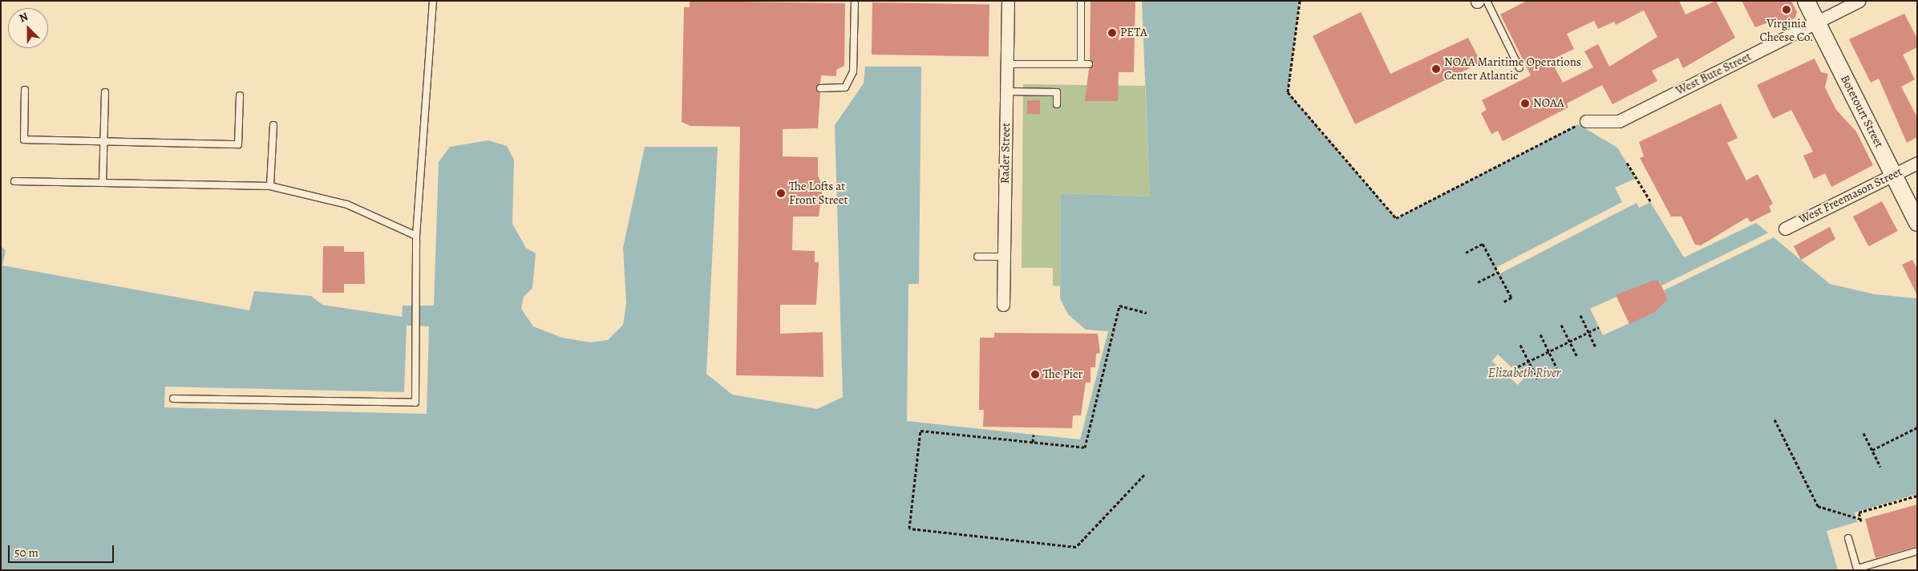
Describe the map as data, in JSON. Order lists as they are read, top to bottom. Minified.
{"streets":{"street":["West Bute Street","Botetourt Street","Rader Street","West Freemason Street"]},"crossings":[["West Bute Street","Botetourt Street"],["Botetourt Street","West Freemason Street"]],"water":["Elizabeth River"],"places":["Virginia Cheese Co.","PETA","NOAA Maritime Operations Center Atlantic","NOAA","The Lofts at Front Street","The Pier"],"scale_bar":"50 m","north":"top left"}
